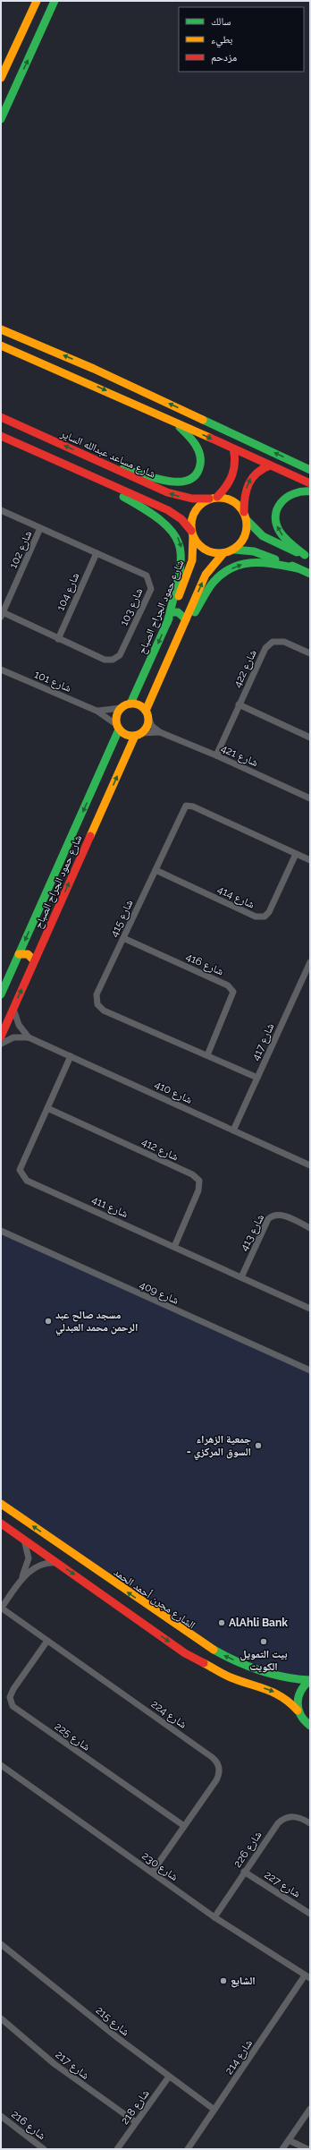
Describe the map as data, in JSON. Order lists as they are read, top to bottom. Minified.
{"streets":{"street":["شارع مساعد عبدالله الساير","شارع 102","شارع 104","شارع 103","شارع حمود الجراح الصباح","شارع 422","شارع 101","شارع 421","شارع 414","شارع 415","شارع 416","شارع 417","شارع 410","شارع 412","شارع 411","شارع 413","شارع 409","الشارع مجرن أحمد الحمد","شارع 224","شارع 225","شارع 226","شارع 230","شارع 227","شارع 215","شارع 214","شارع 217","شارع 218","شارع 216"]},"crossings":[["شارع مساعد عبدالله الساير","شارع حمود الجراح الصباح"],["شارع 102","شارع 103"],["شارع 104","شارع 103"],["شارع حمود الجراح الصباح","شارع 101"],["شارع حمود الجراح الصباح","شارع 421"],["شارع حمود الجراح الصباح","شارع 410"],["شارع 422","شارع 421"],["شارع 101","شارع 421"],["شارع 414","شارع 415"],["شارع 415","شارع 416"],["شارع 415","شارع 417"],["شارع 417","شارع 410"],["شارع 410","شارع 411"],["شارع 412","شارع 411"],["شارع 411","شارع 413"],["شارع 224","شارع 225"],["شارع 224","شارع 230"],["شارع 226","شارع 230"],["شارع 226","شارع 227"],["شارع 230","شارع 214"],["شارع 215","شارع 214"],["شارع 215","شارع 218"],["شارع 217","شارع 218"]],"places":["مسجد صالح عبد الرحمن محمد العبدلي","جمعية الزهراء - السوق المركزي","AlAhli Bank","بيت التمويل الكويت","الشايع"],"legend":["سالك","بطيء","مزدحم"]}
